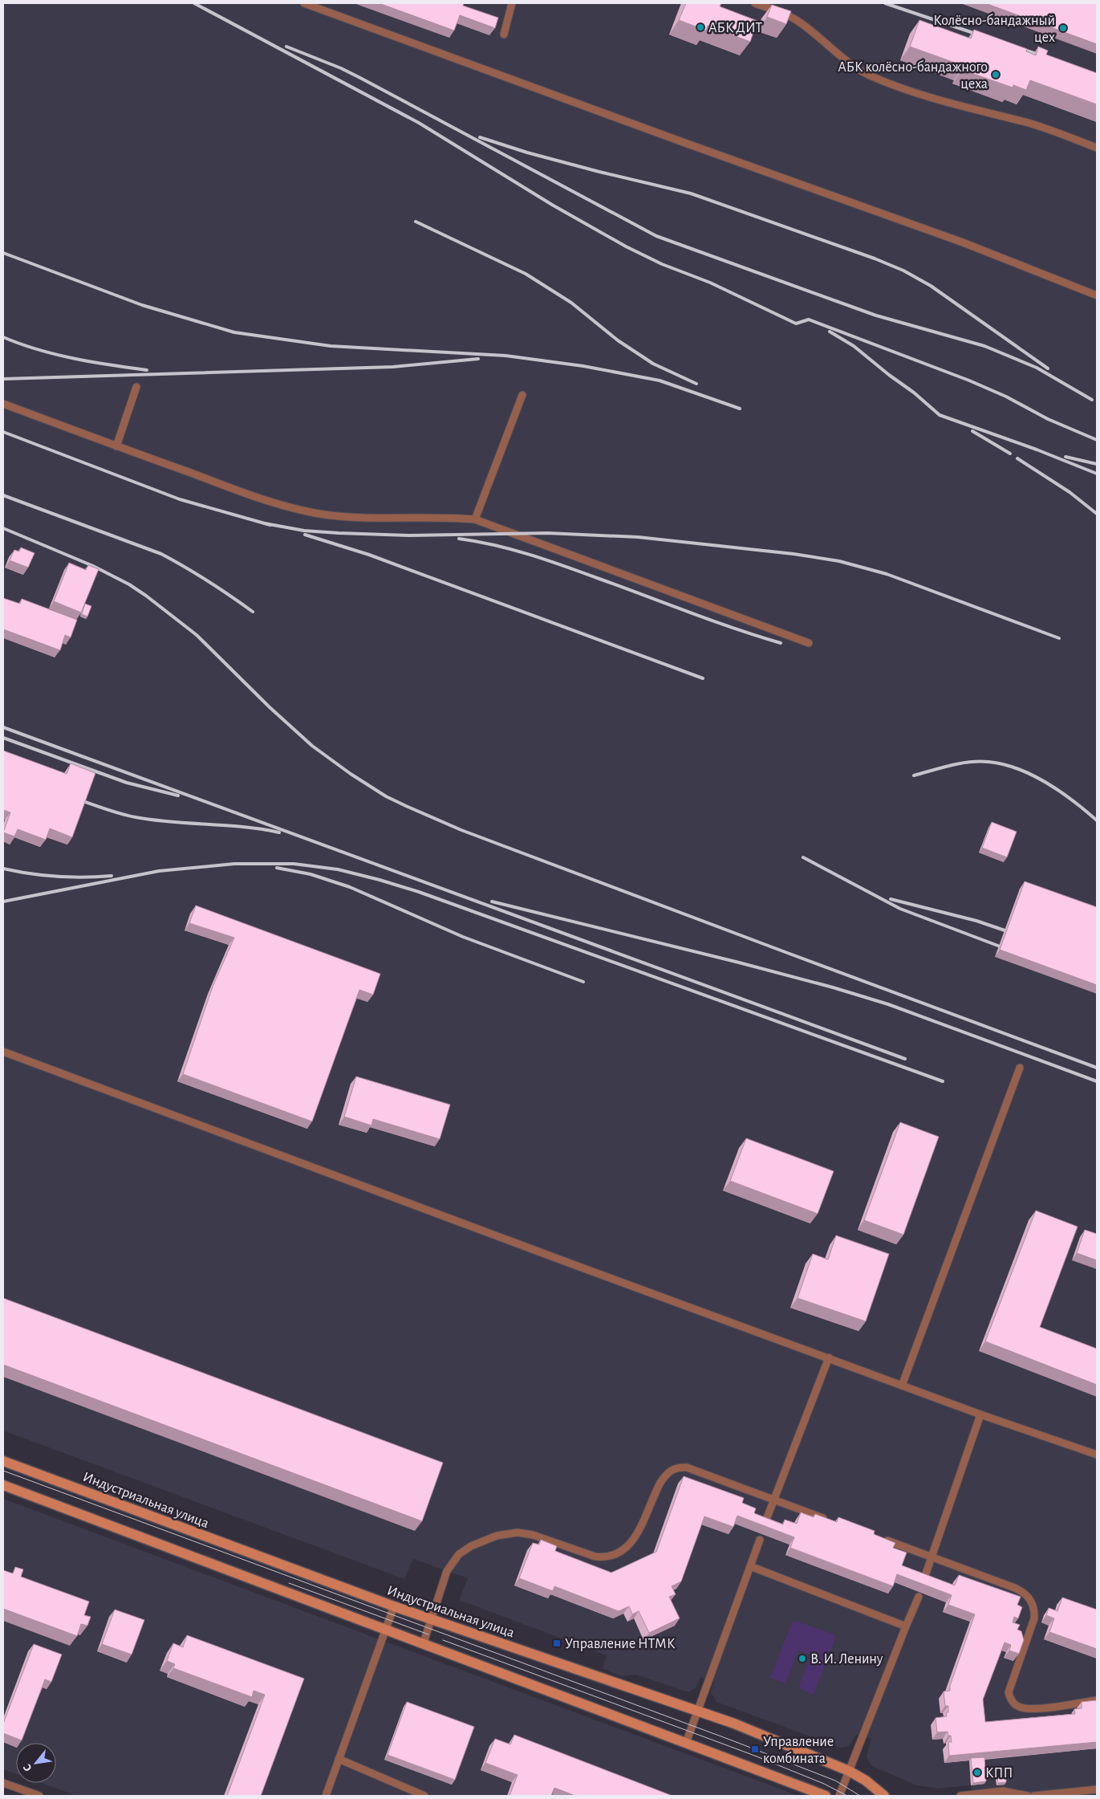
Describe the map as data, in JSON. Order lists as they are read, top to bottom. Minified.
{"streets":{"main road":["Индустриальная улица"]},"places":{"other":["АБК ДИТ","Колёсно-бандажный цех","АБК колёсно-бандажного цеха","В. И. Ленину","КПП"],"transit":["Управление НТМК","Управление комбината"]},"north":"bottom left"}
